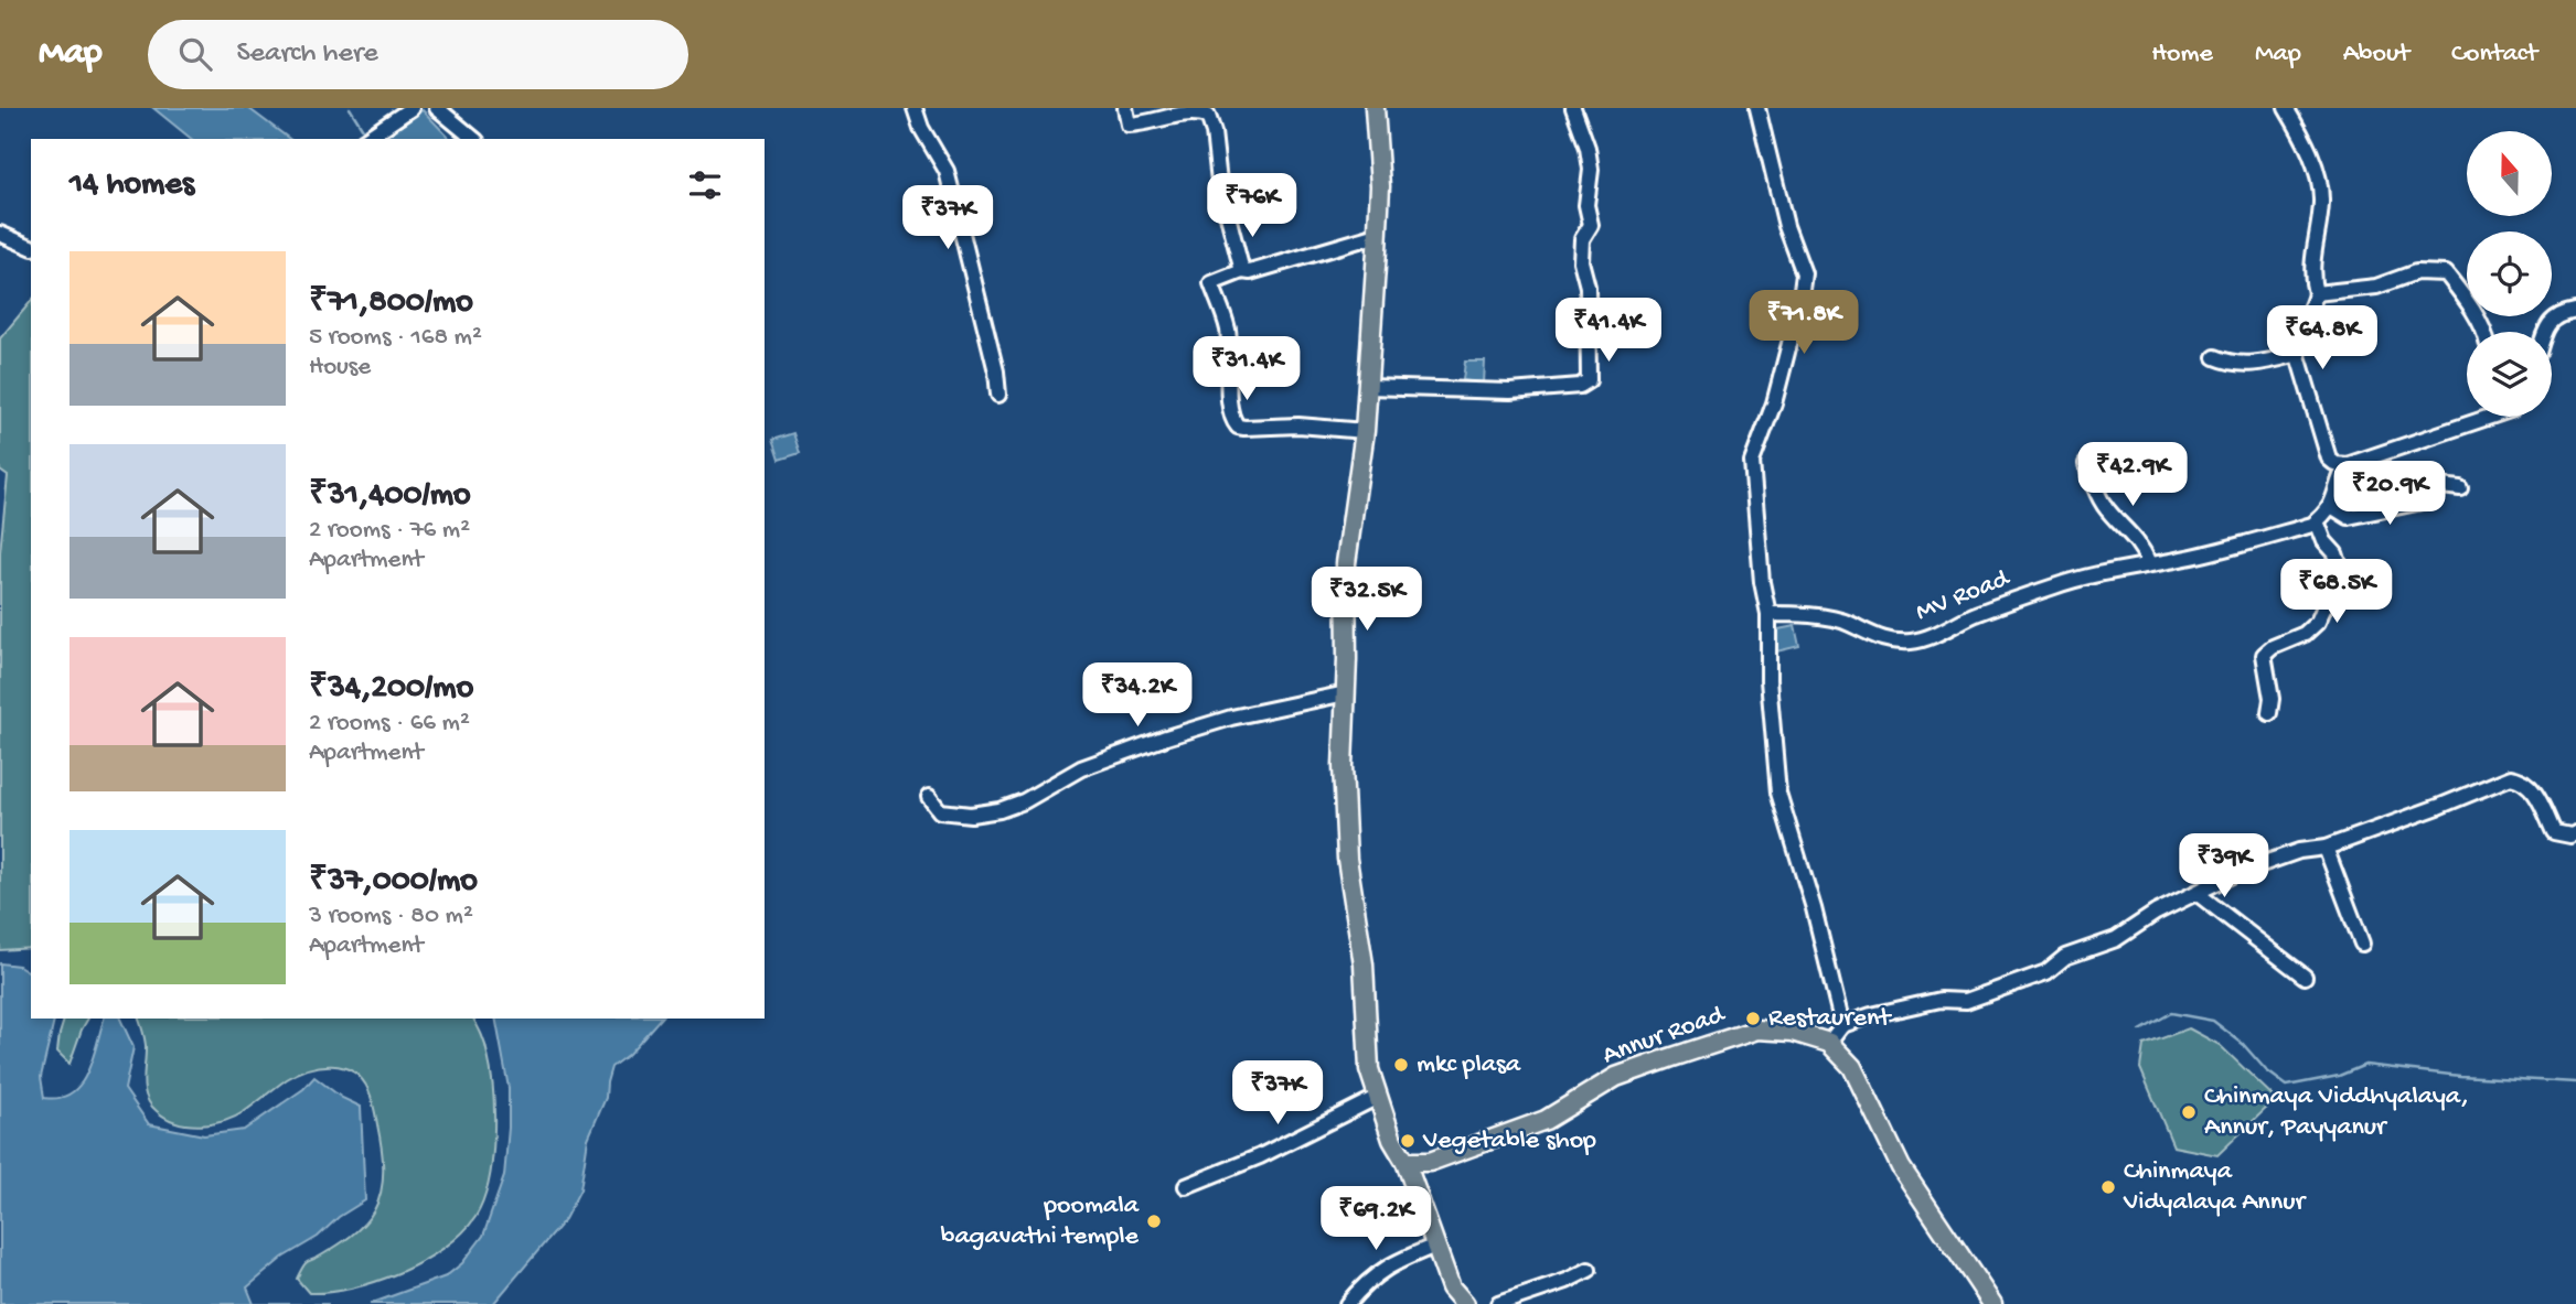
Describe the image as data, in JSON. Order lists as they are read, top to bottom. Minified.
{"streets":{"main road":["Annur Road"],"street":["MV Road"]},"places":["Restaurent","mkc plasa","Chinmaya Viddhyalaya, Annur, Payyanur","Vegetable shop","Chinmaya Vidyalaya Annur","poomala bagavathi temple"],"north":"top","page":{"header":"Map","search":"Search here","nav":["Home","Map","About","Contact"],"heading":"14 homes","price":["₹76K","₹37K","₹71.8K","₹41.4K","₹64.8K","₹31.4K","₹42.9K","₹20.9K","₹68.5K","₹32.5K","₹34.2K","₹39K","₹37K","₹69.2K"],"list":[{"name":"₹71,800/mo","note":"5 rooms · 168 m² · House"},{"name":"₹31,400/mo","note":"2 rooms · 76 m² · Apartment"},{"name":"₹34,200/mo","note":"2 rooms · 66 m² · Apartment"},{"name":"₹37,000/mo","note":"3 rooms · 80 m² · Apartment"}]}}
